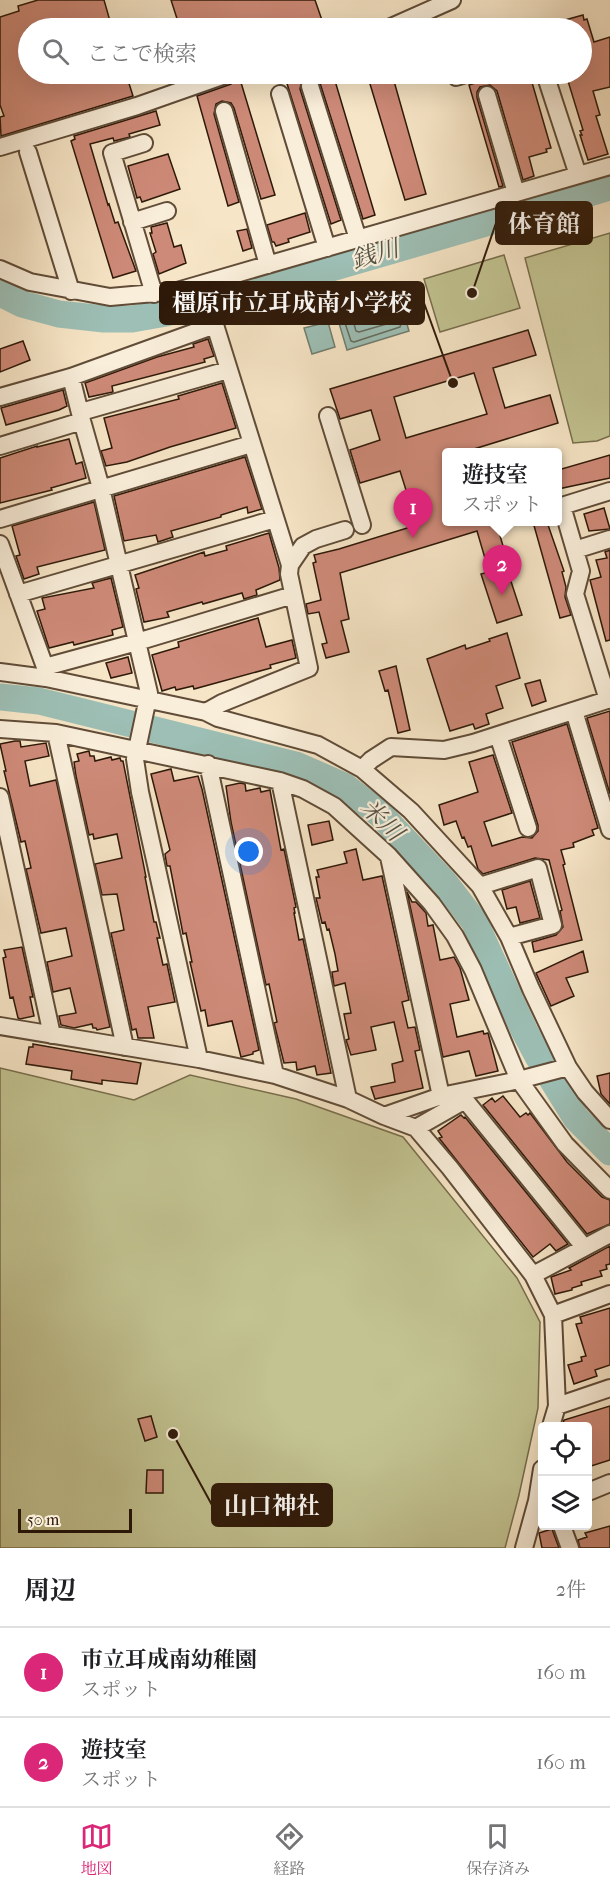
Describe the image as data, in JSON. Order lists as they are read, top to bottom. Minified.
{"water":["銭川","米川"],"places":["体育館","橿原市立耳成南小学校","山口神社"],"scale_bar":"50 m","page":{"search":"ここで検索","popup":["遊技室","スポット"],"pins":["1","2"],"scale":"50 m","heading":["周辺","2件"],"list":[{"mark":"1","name":"市立耳成南幼稚園","note":"スポット","value":"160 m"},{"mark":"2","name":"遊技室","note":"スポット","value":"160 m"}],"nav":["地図","経路","保存済み"]}}
